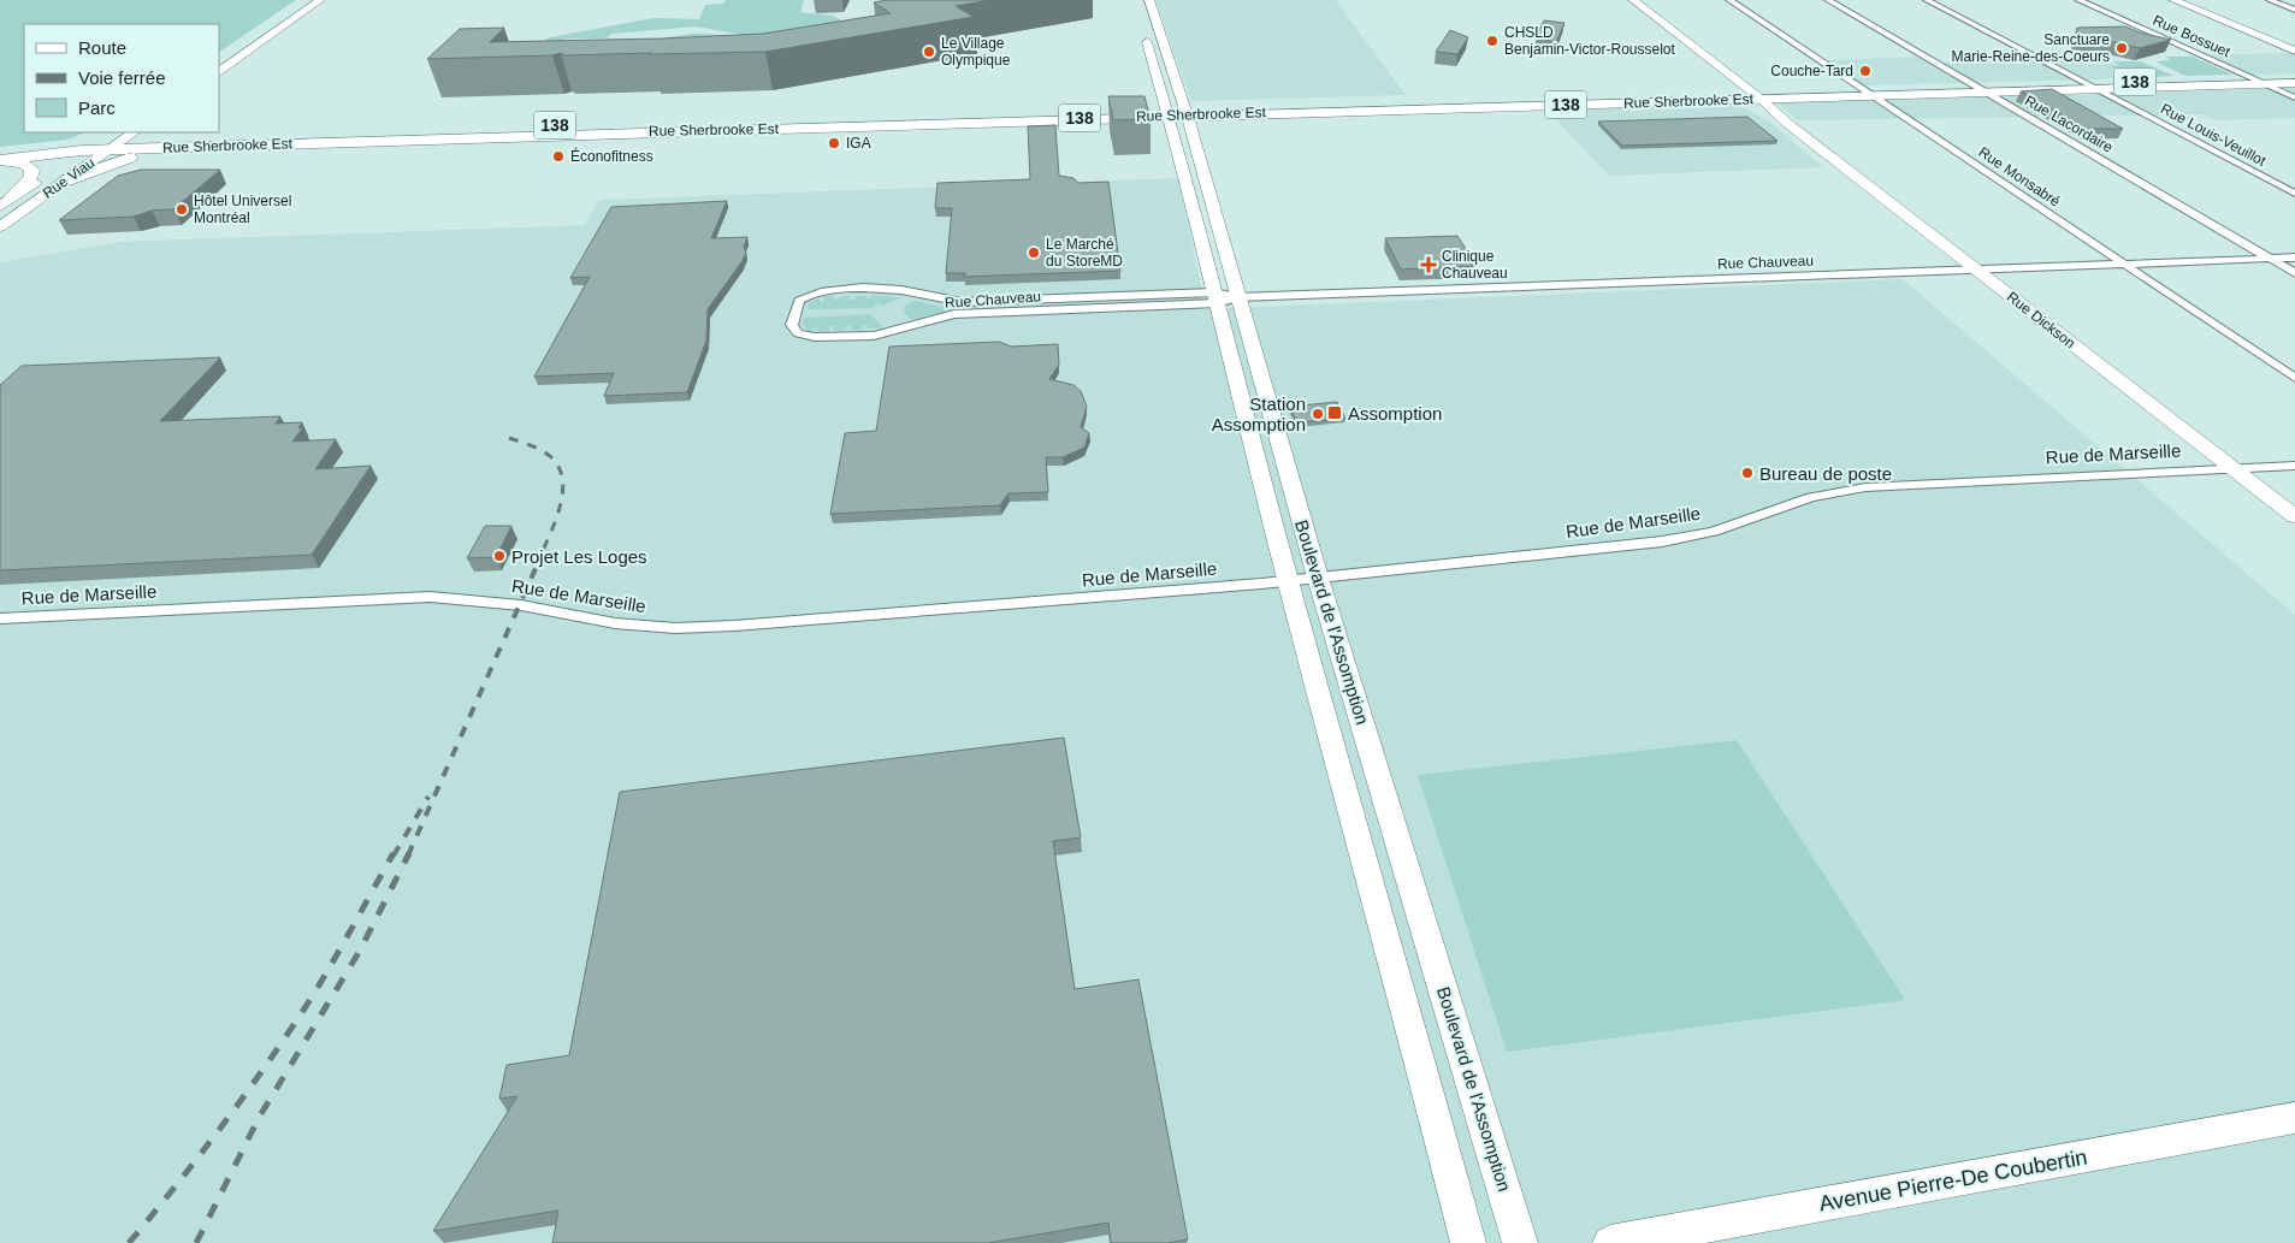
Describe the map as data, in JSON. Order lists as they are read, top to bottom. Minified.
{"streets":{"main road":["138","Rue Sherbrooke Est"],"street":["Rue Bossuet","Rue Lacordaire","Rue Louis-Veuillot","Rue Monsabré","Rue Viau","Rue Chauveau","Rue Dickson","Rue de Marseille","Boulevard de l'Assomption","Avenue Pierre-De Coubertin"]},"crossings":[["Rue Bossuet","Rue Sherbrooke Est"],["Rue Sherbrooke Est","Rue Lacordaire"],["Rue Sherbrooke Est","Rue Louis-Veuillot"],["Rue Sherbrooke Est","Rue Monsabré"],["Rue Sherbrooke Est","Rue Viau"],["Rue Sherbrooke Est","Rue Dickson"],["Rue Sherbrooke Est","Boulevard de l'Assomption"],["Rue Lacordaire","Rue Chauveau"],["Rue Monsabré","Rue Chauveau"],["Rue Chauveau","Rue Dickson"],["Rue Chauveau","Boulevard de l'Assomption"],["Rue Dickson","Rue de Marseille"],["Rue de Marseille","Boulevard de l'Assomption"]],"places":{"other":["CHSLD Benjamin-Victor-Rousselot","Sanctuare Marie-Reine-des-Coeurs","Le Village Olympique","Couche-Tard","IGA","Éconofitness","Hôtel Universel Montréal","Le Marché du StoreMD","Station Assomption","Bureau de poste","Projet Les Loges"],"health":["Clinique Chauveau"],"transit":["Assomption"]},"legend":["Route","Voie ferrée","Parc"]}
